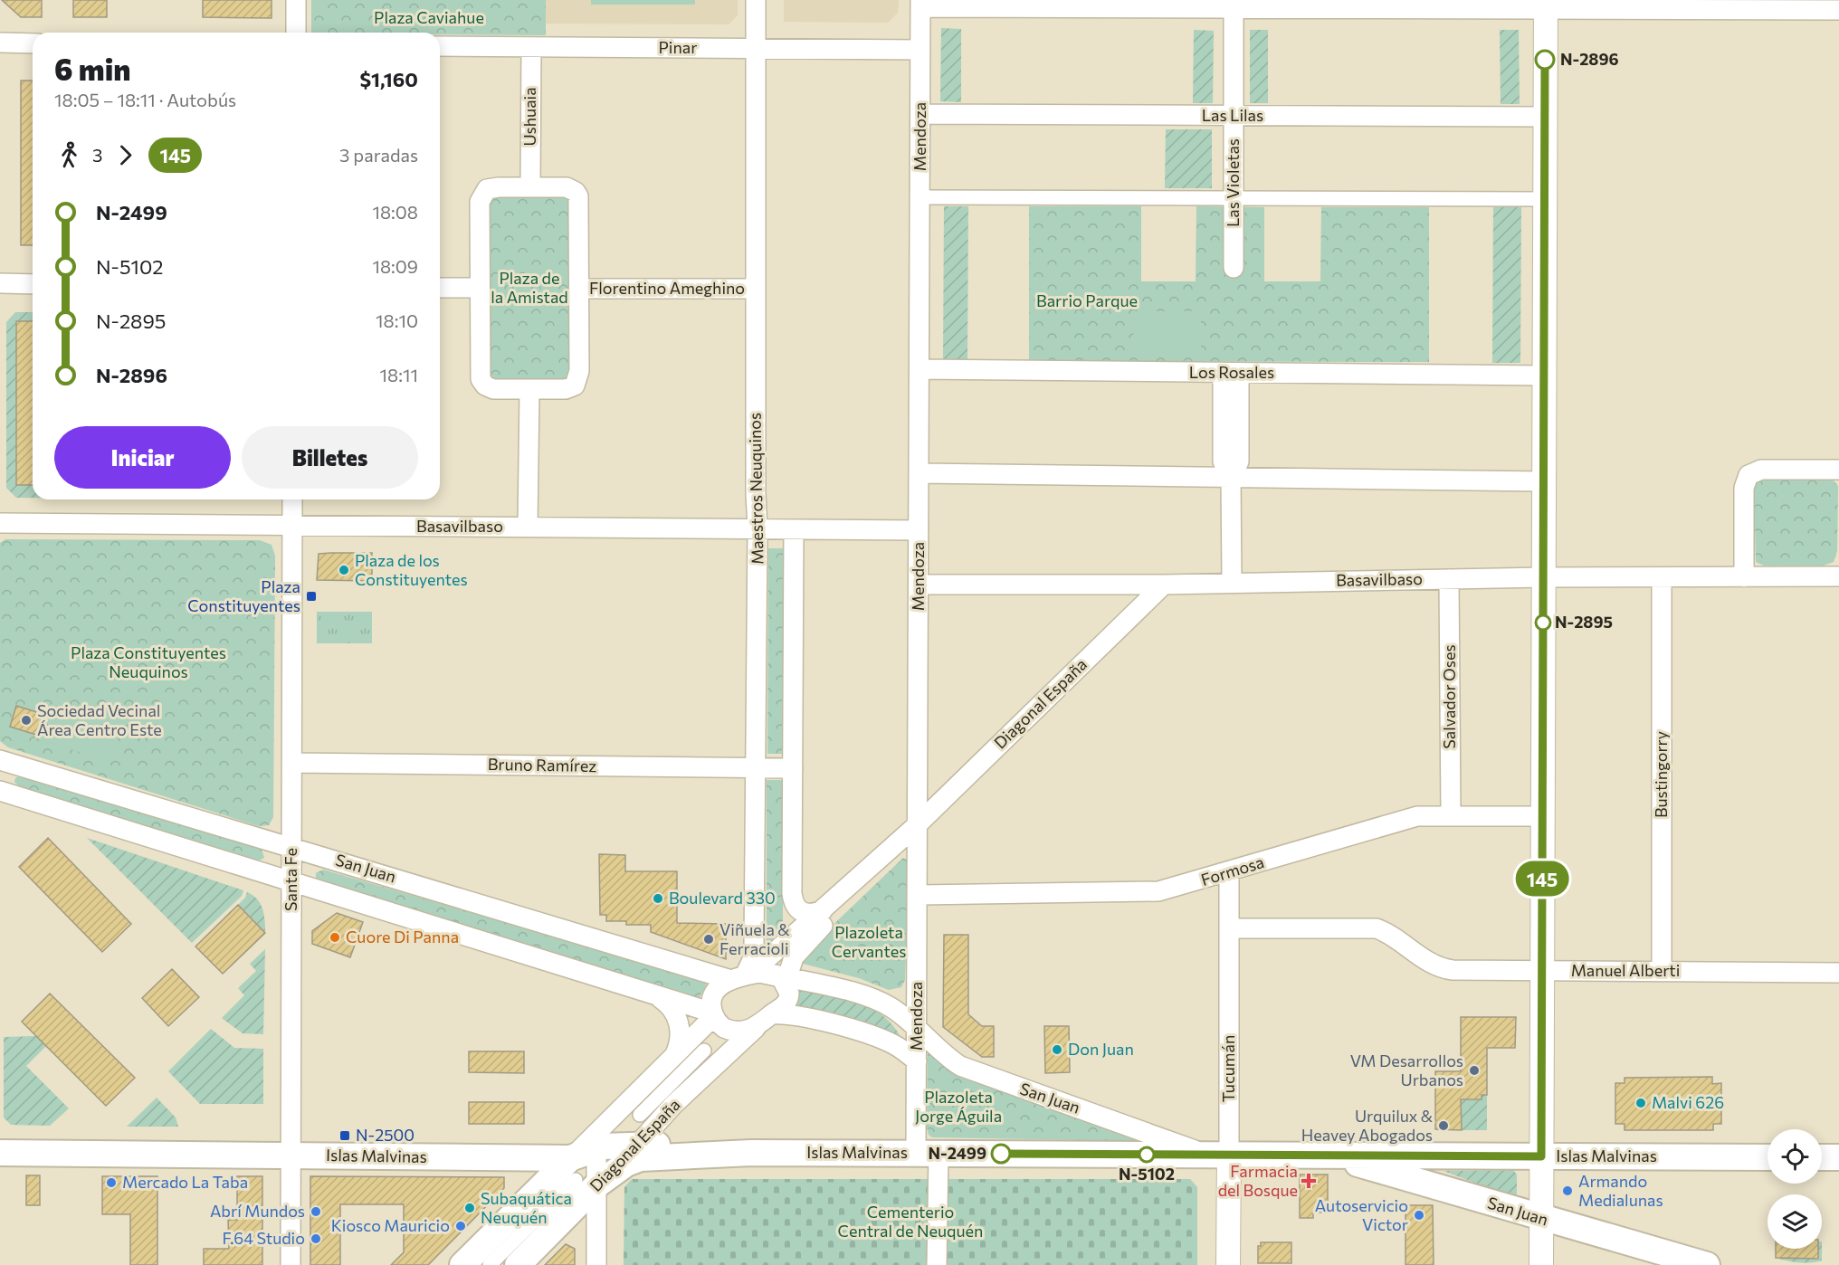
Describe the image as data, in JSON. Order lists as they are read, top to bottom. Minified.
{"streets":{"main road":["Diagonal España","San Juan","Islas Malvinas"],"street":["Pinar","Las Lilas","Ushuaia","Mendoza","Las Violetas","Florentino Ameghino","Los Rosales","Maestros Neuquinos","Basavilbaso","Salvador Oses","Bruno Ramírez","Bustingorry","Formosa","Santa Fe","Manuel Alberti","Tucumán"]},"crossings":[["Pinar","Ushuaia"],["Pinar","Mendoza"],["Pinar","Maestros Neuquinos"],["Las Lilas","Mendoza"],["Las Lilas","Las Violetas"],["Mendoza","Los Rosales"],["Mendoza","Basavilbaso"],["Mendoza","Diagonal España"],["Mendoza","San Juan"],["Mendoza","Formosa"],["Mendoza","Islas Malvinas"],["Florentino Ameghino","Maestros Neuquinos"],["Maestros Neuquinos","Basavilbaso"],["Maestros Neuquinos","Diagonal España"],["Maestros Neuquinos","Bruno Ramírez"],["Maestros Neuquinos","San Juan"],["Basavilbaso","Salvador Oses"],["Basavilbaso","Diagonal España"],["Basavilbaso","Bustingorry"],["Basavilbaso","Santa Fe"],["Salvador Oses","Formosa"],["Diagonal España","San Juan"],["Diagonal España","Islas Malvinas"],["Bruno Ramírez","Santa Fe"],["Bustingorry","Manuel Alberti"],["San Juan","Santa Fe"],["San Juan","Tucumán"],["San Juan","Islas Malvinas"],["Formosa","Tucumán"],["Santa Fe","Islas Malvinas"],["Manuel Alberti","Tucumán"],["Tucumán","Islas Malvinas"]],"parks":["Plaza Caviahue","Plaza de la Amistad","Barrio Parque","Plaza Constituyentes Neuquinos","Plazoleta Cervantes","Plazoleta Jorge Águila","Cementerio Central de Neuquén"],"places":{"other":["N-2896","Plaza de los Constituyentes","N-2895","Sociedad Vecinal Área Centro Este","Boulevard 330","Cuore Di Panna","Viñuela & Ferracioli","Don Juan","VM Desarrollos Urbanos","Malvi 626","Urquilux & Heavey Abogados","N-2499","N-5102","Mercado La Taba","Armando Medialunas","Subaquática Neuquén","Abrí Mundos","Autoservicio Victor","Kiosco Mauricio","F.64 Studio"],"transit":["Plaza Constituyentes","N-2500"],"health":["Farmacia del Bosque"]},"lines":["bus line 145"],"page":{"on_map":"145","heading":["6 min","18:05 – 18:11 · Autobús","$1,160"],"legs":["3","145","3 paradas"],"list":[{"name":"N-2499","value":"18:08"},{"name":"N-5102","value":"18:09"},{"name":"N-2895","value":"18:10"},{"name":"N-2896","value":"18:11"}],"buttons":["Iniciar","Billetes"]}}
